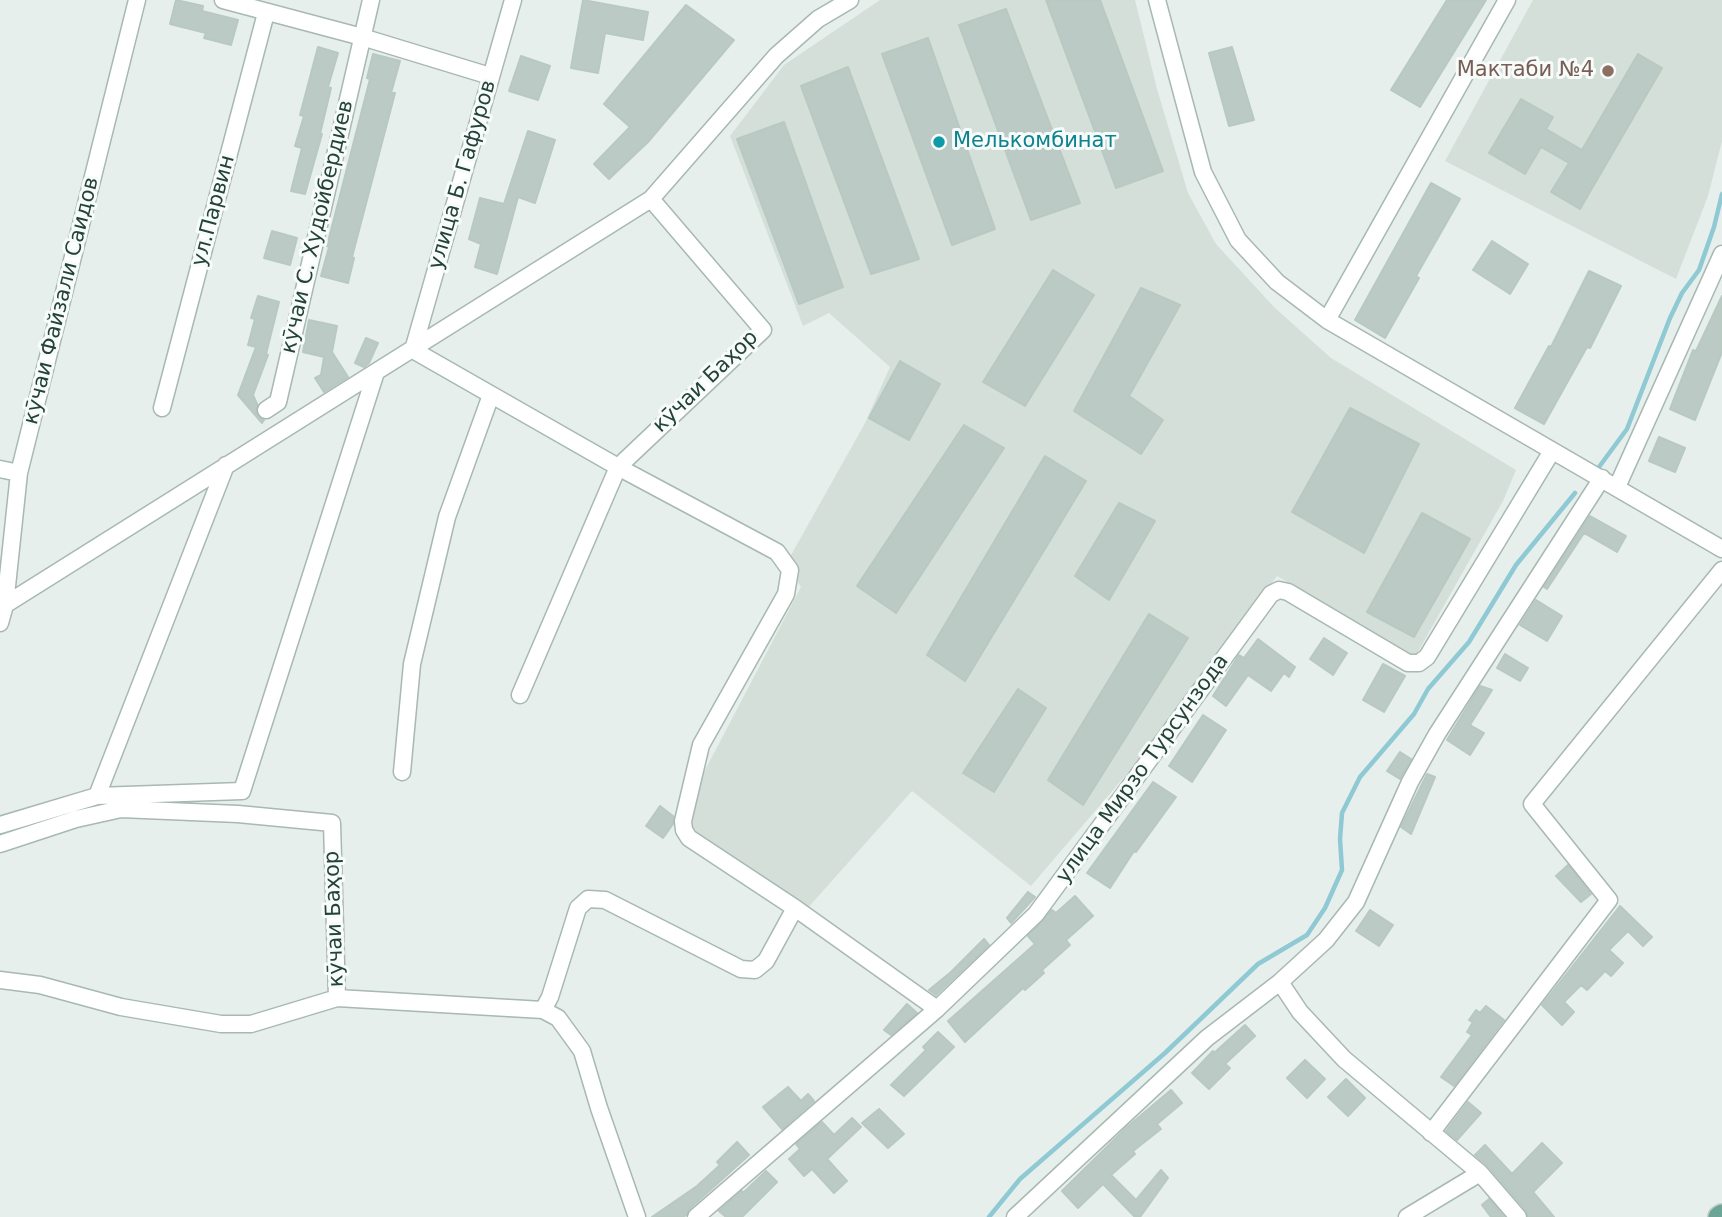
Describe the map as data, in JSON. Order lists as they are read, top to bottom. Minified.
{"streets":{"street":["улица Б. Гафуров","ул.Парвин","кӯчаи С. Худойбердиев","кӯчаи Файзали Саидов","кӯчаи Баҳор","улица Мирзо Турсунзода"]},"places":["Мактаби №4","Мелькомбинат"]}
